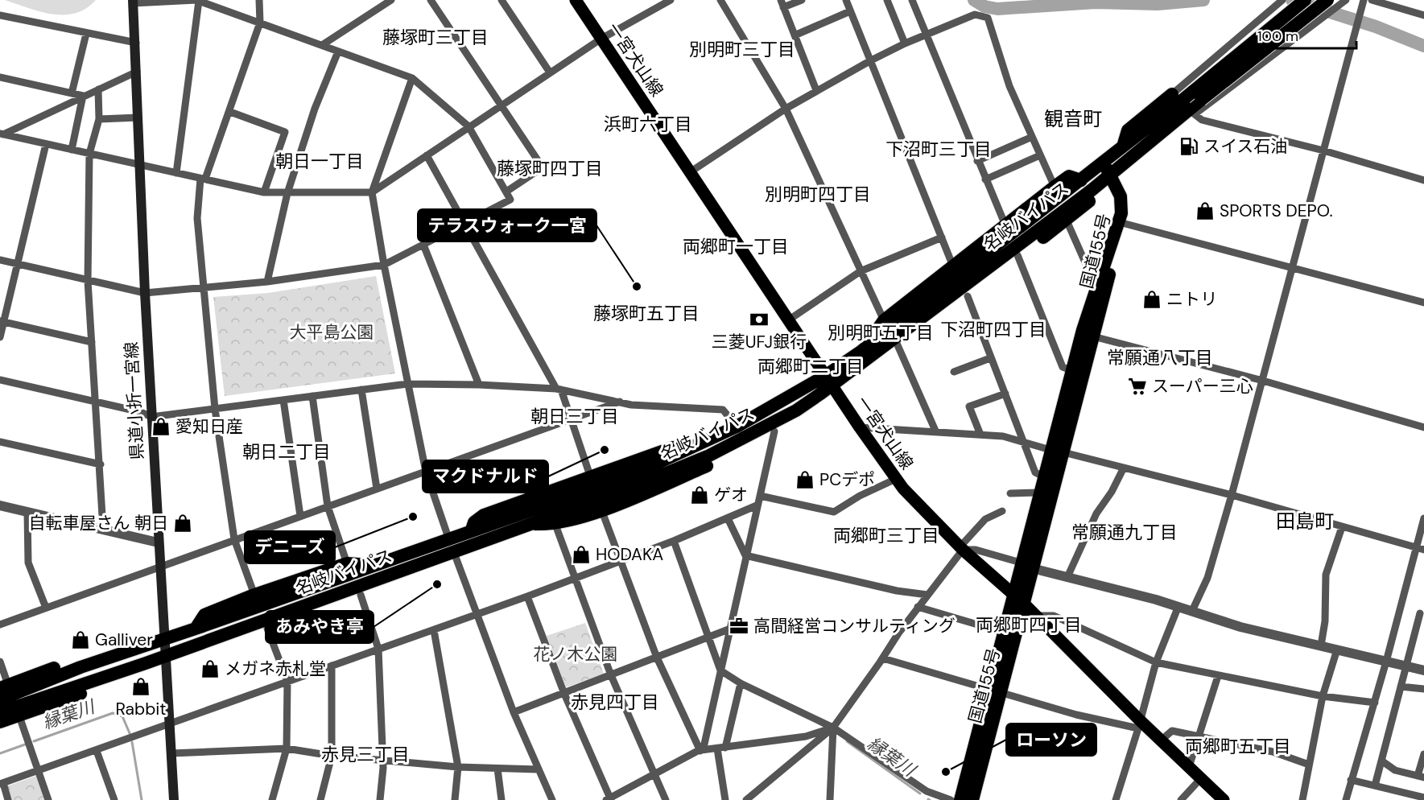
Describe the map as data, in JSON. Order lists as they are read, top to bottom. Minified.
{"streets":{"highway":["名岐バイパス","国道155号"],"main road":["一宮犬山線","県道小折一宮線"]},"crossings":[["一宮犬山線","名岐バイパス"],["一宮犬山線","国道155号"],["名岐バイパス","国道155号"],["名岐バイパス","県道小折一宮線"]],"districts":["藤塚町三丁目","別明町三丁目","観音町","浜町六丁目","下沼町三丁目","朝日一丁目","藤塚町四丁目","別明町四丁目","両郷町一丁目","藤塚町五丁目","下沼町四丁目","別明町五丁目","常願通八丁目","両郷町二丁目","朝日三丁目","朝日二丁目","田島町","常願通九丁目","両郷町三丁目","両郷町四丁目","赤見四丁目","両郷町五丁目","赤見三丁目"],"water":["縁葉川"],"parks":["大平島公園","花ノ木公園"],"places":{"fuel station":["スイス石油"],"shop":["SPORTS DEPO.","ニトリ","愛知日産","PCデポ","ゲオ","自転車屋さん 朝日","HODAKA","Galliver","メガネ赤札堂","Rabbit"],"other":["テラスウォーク一宮","マクドナルド","デニーズ","あみやき亭","ローソン"],"bank":["三菱UFJ銀行"],"supermarket":["スーパー三心"],"office":["高間経営コンサルティング"]},"scale_bar":"100 m"}
